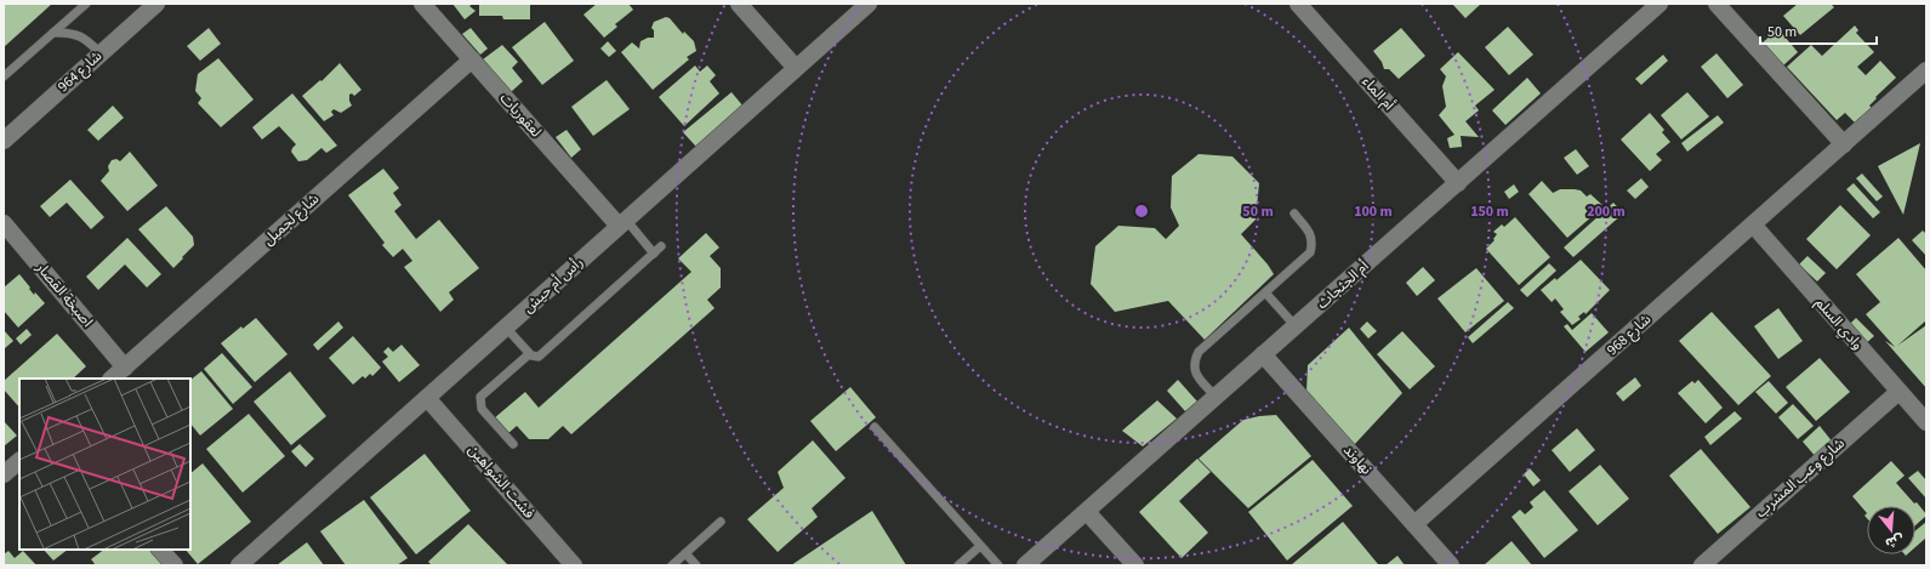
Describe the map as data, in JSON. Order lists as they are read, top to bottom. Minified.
{"streets":{"street":["شارع 964","أم الماء","لعقوريات","شارع لجميل","رأس أم حيش","أم الجثجاث","اصبخة القصار","وادي السلم","شارع 968","نهاوند","شارع وعب المشرب","فشت الشواهين"]},"crossings":[["أم الماء","أم الجثجاث"],["لعقوريات","شارع لجميل"],["لعقوريات","رأس أم حيش"],["شارع لجميل","اصبخة القصار"],["رأس أم حيش","فشت الشواهين"],["أم الجثجاث","نهاوند"],["وادي السلم","شارع 968"],["وادي السلم","شارع وعب المشرب"],["شارع 968","نهاوند"]],"scale_bar":"50 m","north":"bottom","rings":["50 m","100 m","150 m","200 m"]}
